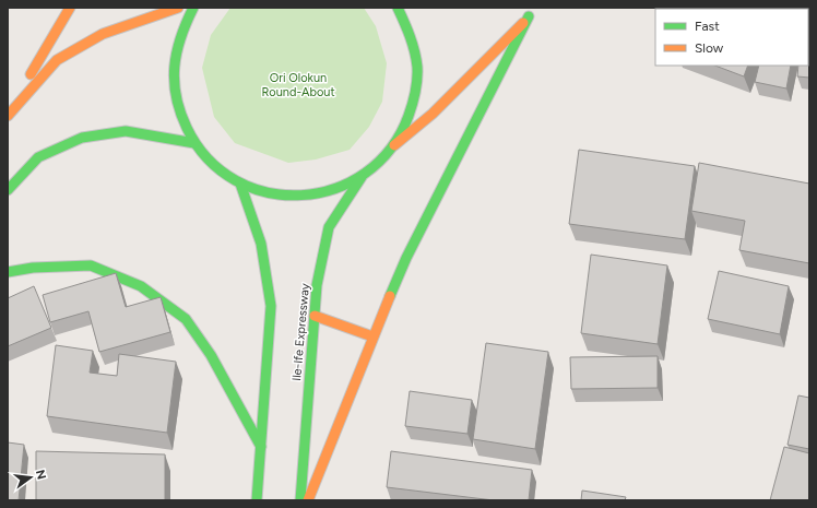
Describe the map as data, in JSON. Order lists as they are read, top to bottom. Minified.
{"streets":{"main road":["Ile-Ife Expressway"]},"parks":["Ori Olokun Round-About"],"legend":["Fast","Slow"],"north":"right"}
